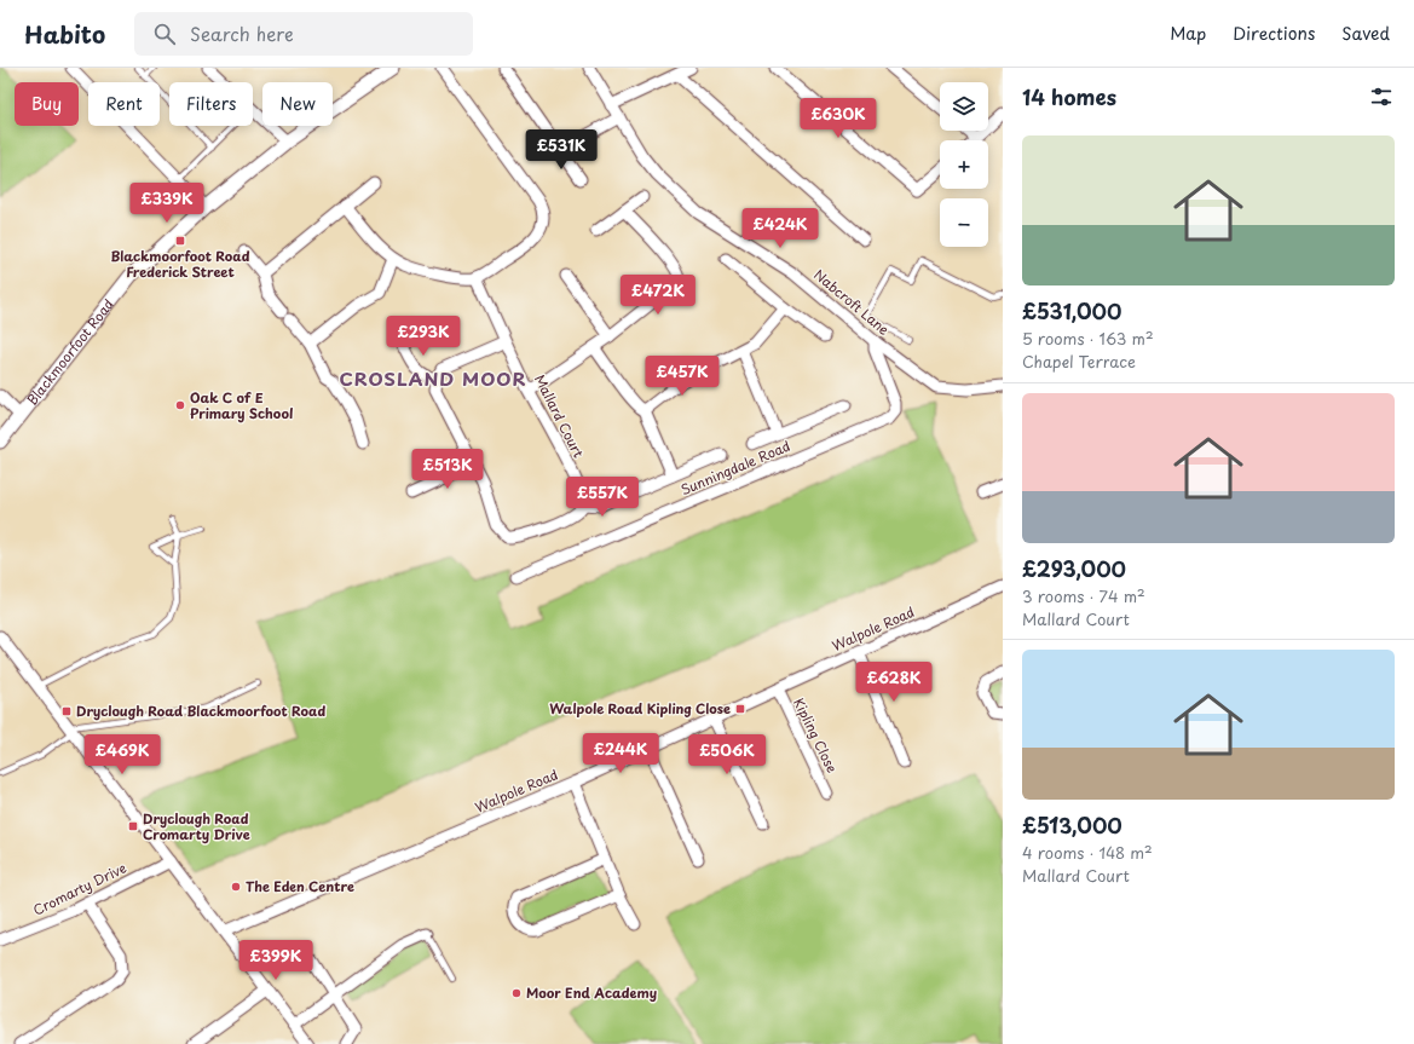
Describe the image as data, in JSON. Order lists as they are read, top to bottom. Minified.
{"streets":{"street":["Nabcroft Lane","Blackmoorfoot Road","Mallard Court","Sunningdale Road","Walpole Road","Kipling Close","Cromarty Drive"]},"crossings":[["Nabcroft Lane","Sunningdale Road"],["Walpole Road","Kipling Close"]],"districts":["CROSLAND MOOR"],"places":{"transit":["Blackmoorfoot Road Frederick Street","Walpole Road Kipling Close","Dryclough Road Blackmoorfoot Road","Dryclough Road Cromarty Drive"],"other":["Oak C of E Primary School","The Eden Centre","Moor End Academy"]},"page":{"header":"Habito","search":"Search here","nav":["Map","Directions","Saved"],"heading":"14 homes","map_buttons":["+","−"],"chip":["Buy","Rent","Filters","New"],"price":["£630K","£531K","£339K","£424K","£472K","£293K","£457K","£513K","£557K","£628K","£244K","£469K","£506K","£399K"],"list":[{"name":"£531,000","note":"5 rooms · 163 m² · Chapel Terrace"},{"name":"£293,000","note":"3 rooms · 74 m² · Mallard Court"},{"name":"£513,000","note":"4 rooms · 148 m² · Mallard Court"}]}}
